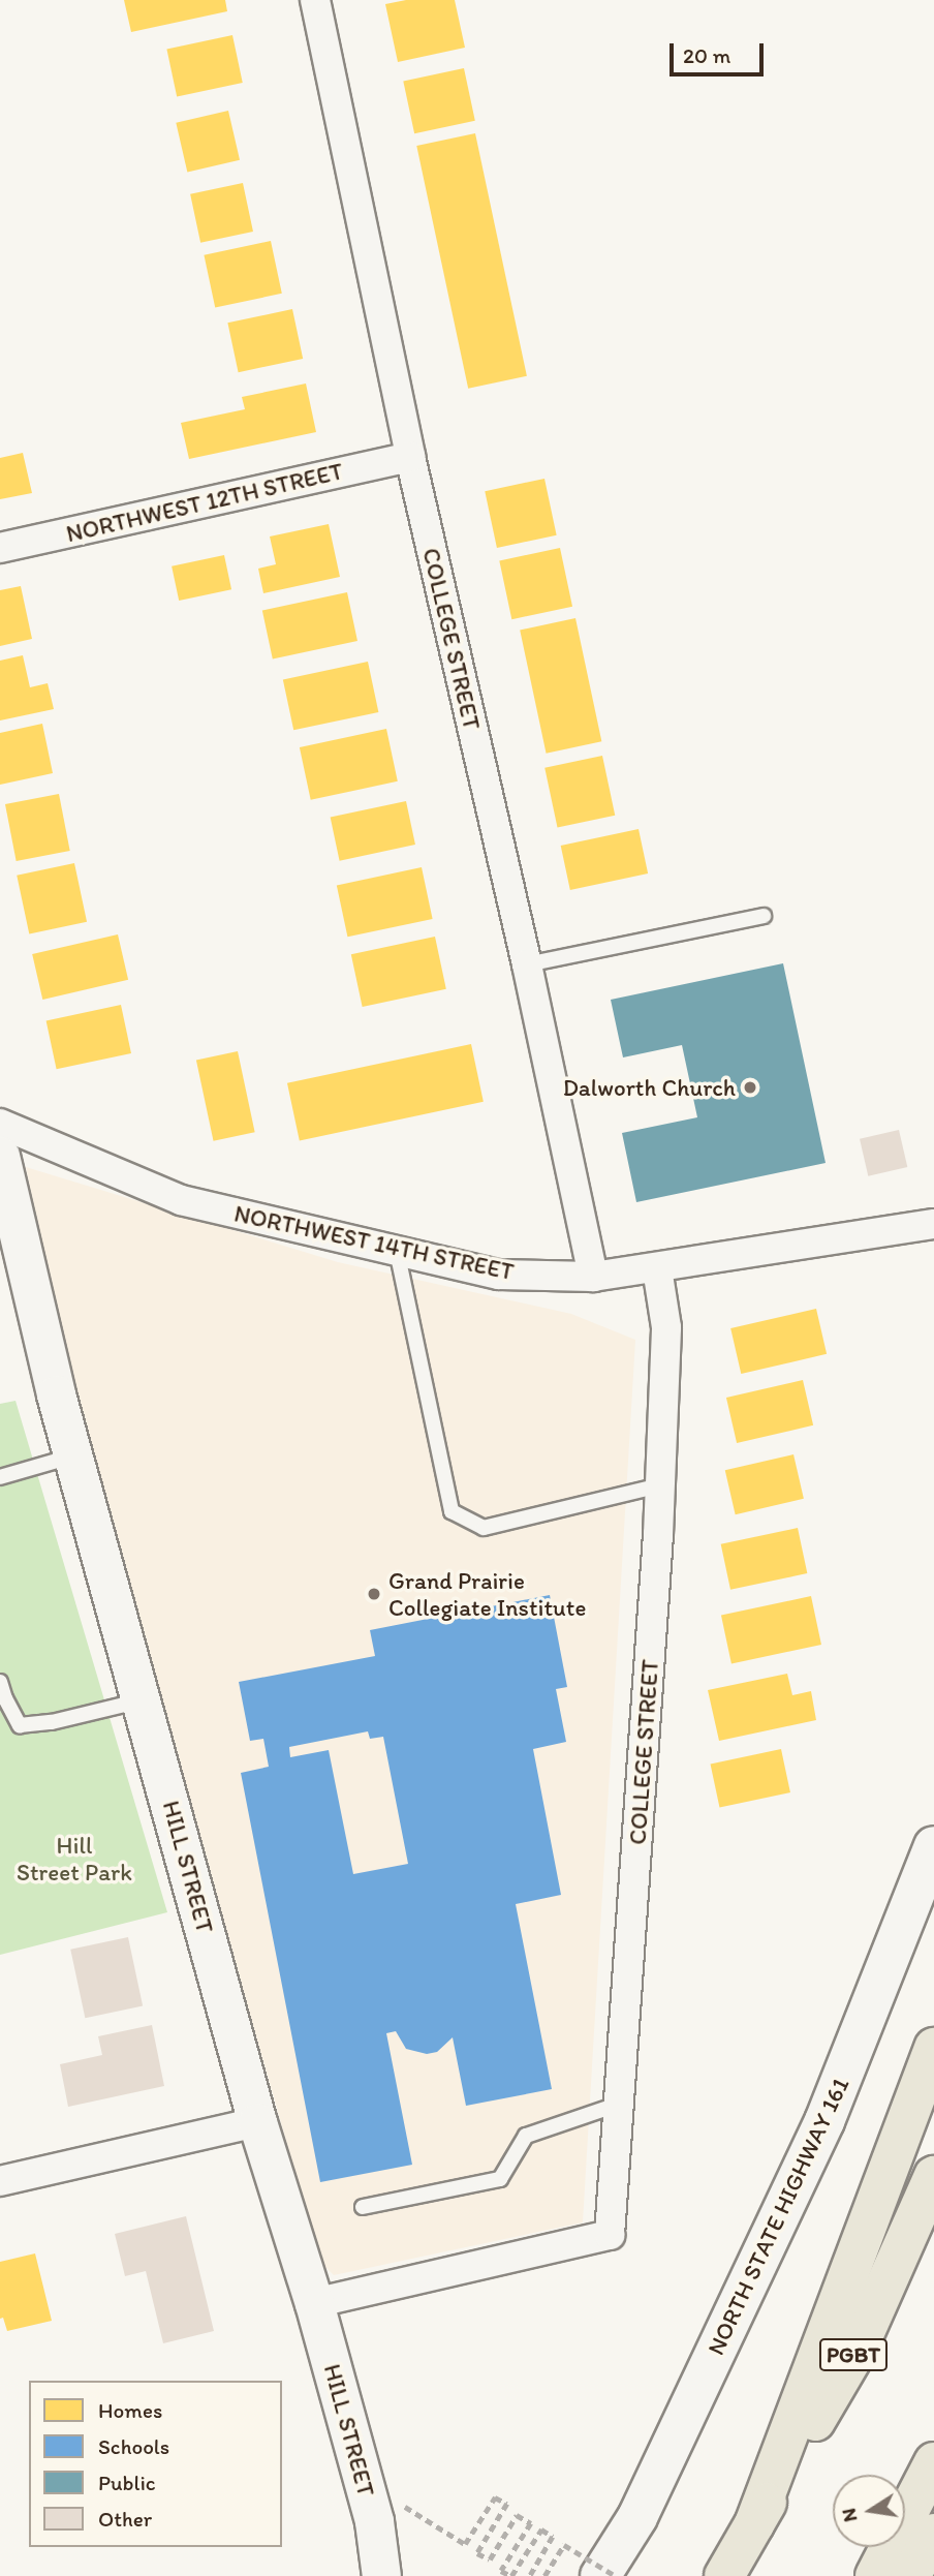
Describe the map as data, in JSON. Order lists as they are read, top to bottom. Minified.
{"streets":{"highway":["PGBT"],"main road":["NORTH STATE HIGHWAY 161"],"street":["NORTHWEST 12TH STREET","COLLEGE STREET","NORTHWEST 14TH STREET","HILL STREET"]},"crossings":[["NORTHWEST 12TH STREET","COLLEGE STREET"],["COLLEGE STREET","NORTHWEST 14TH STREET"],["COLLEGE STREET","HILL STREET"]],"parks":["Hill Street Park"],"places":["Dalworth Church","Grand Prairie Collegiate Institute"],"legend":["Homes","Schools","Public","Other"],"scale_bar":"20 m","north":"left"}
